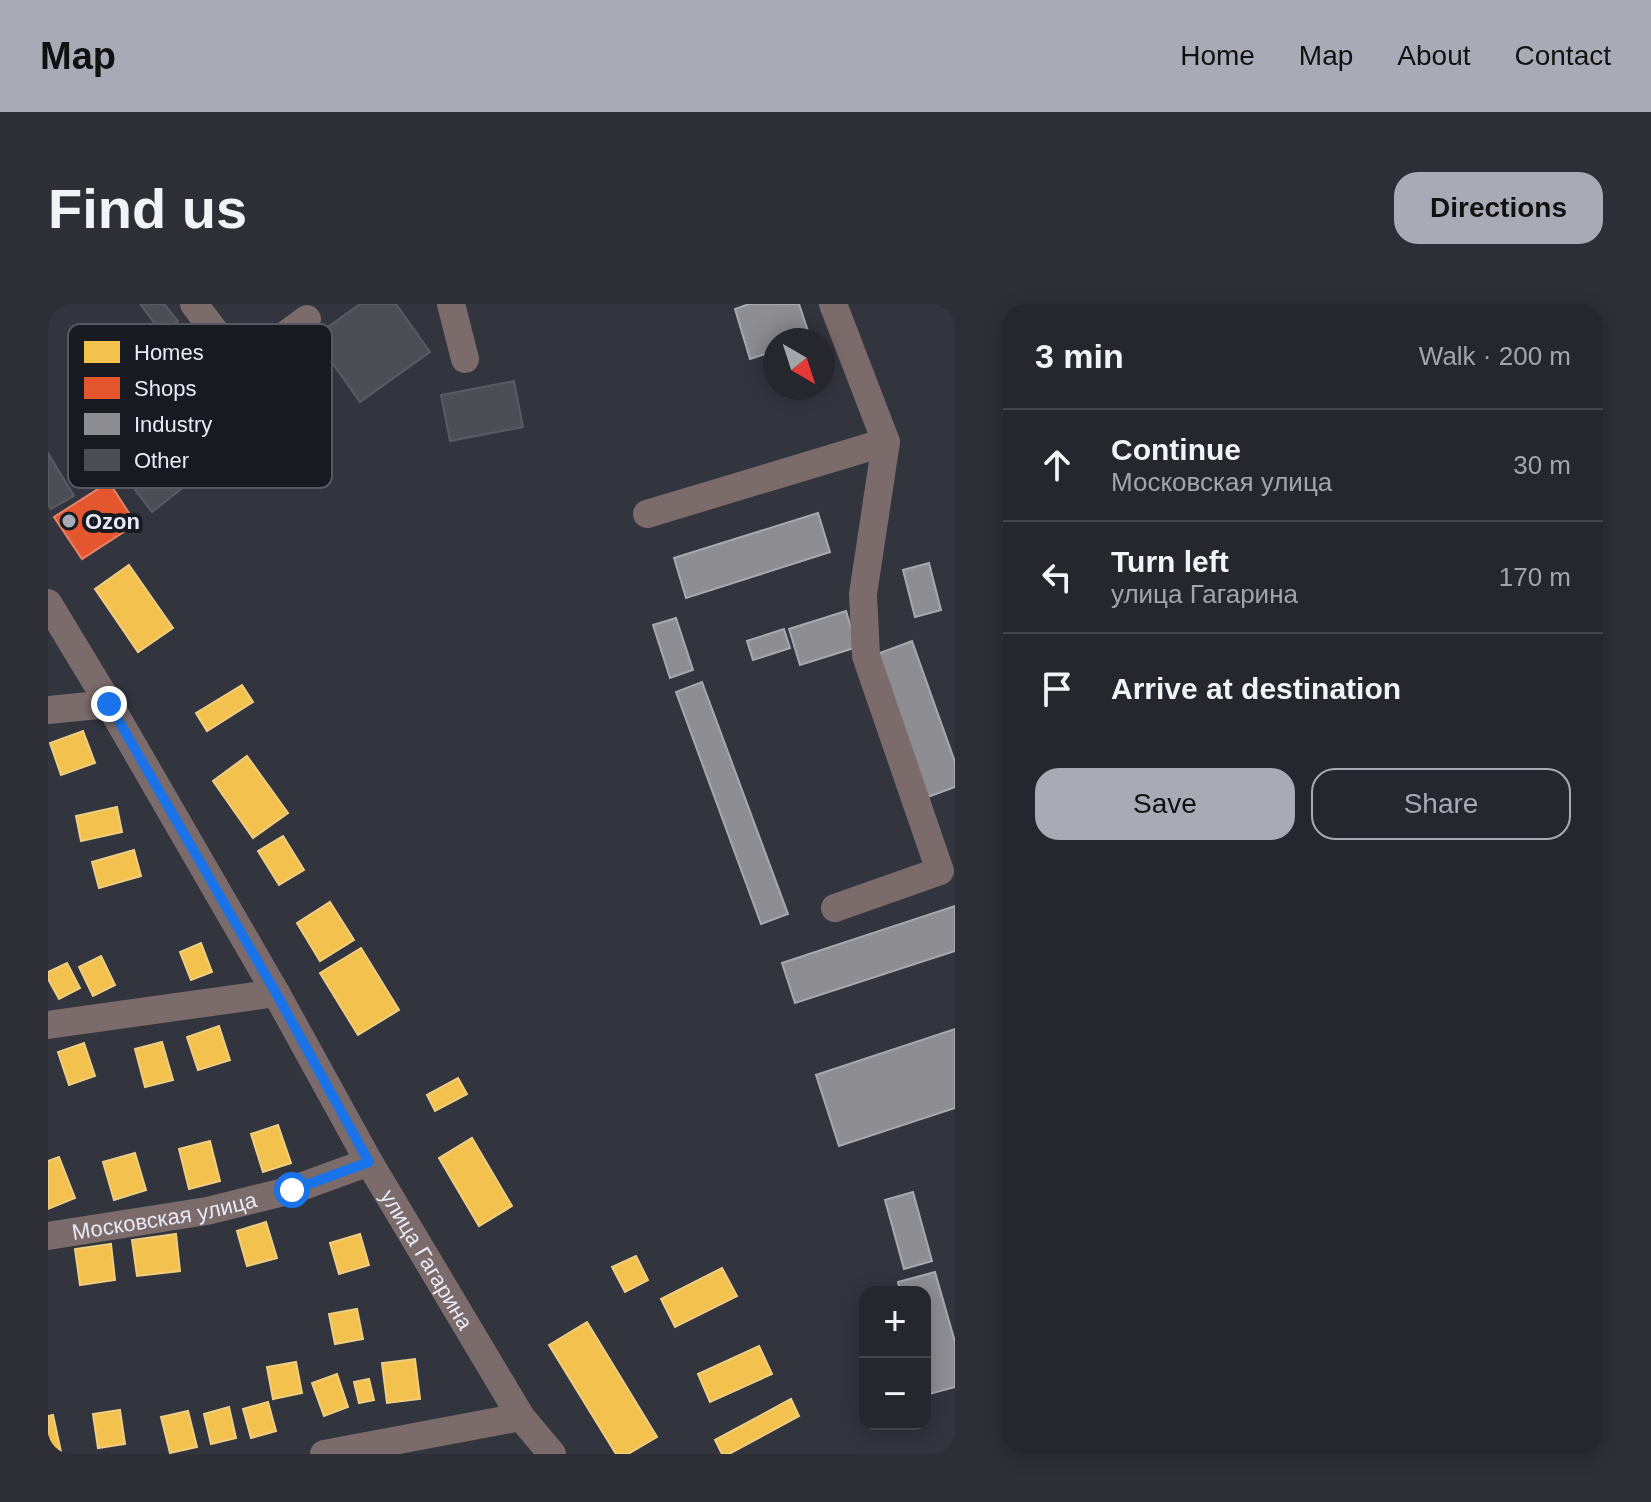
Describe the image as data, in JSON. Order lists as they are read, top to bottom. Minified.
{"streets":{"street":["Московская улица","улица Гагарина"]},"crossings":[["Московская улица","улица Гагарина"]],"places":["Ozon"],"legend":["Homes","Shops","Industry","Other"],"north":"bottom right","page":{"header":"Map","nav":["Home","Map","About","Contact"],"buttons":["Directions",["Save","Share"]],"title":"Find us","heading":["3 min","Walk · 200 m"],"list":[["Continue","Московская улица","30 m"],["Turn left","улица Гагарина","170 m"],"Arrive at destination"],"map_buttons":["+","−"]}}
